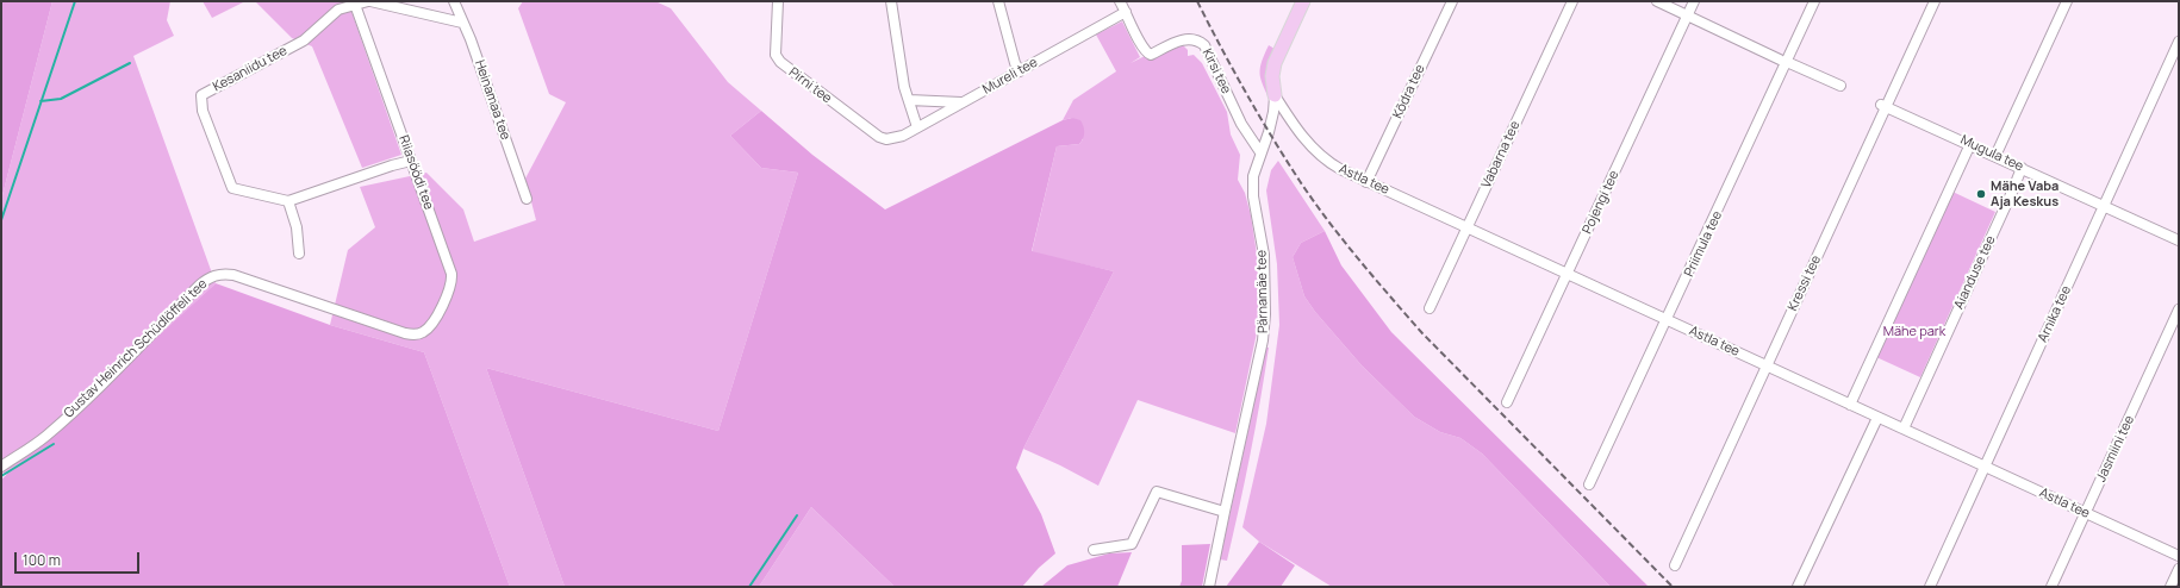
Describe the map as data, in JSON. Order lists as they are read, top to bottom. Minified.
{"streets":{"main road":["Pärnamäe tee"],"street":["Kesaniidu tee","Kirsi tee","Mureli tee","Pirni tee","Kõdra tee","Heinamaa tee","Mugula tee","Vabarna tee","Riiasöödi tee","Astla tee","Pojengi tee","Priimula tee","Aianduse tee","Kressi tee","Arnika tee","Gustav Heinrich Schüdlöffeli tee","Jasmiini tee"]},"crossings":[["Kesaniidu tee","Riiasöödi tee"],["Kirsi tee","Mureli tee"],["Kirsi tee","Pärnamäe tee"],["Mureli tee","Pirni tee"],["Kõdra tee","Astla tee"],["Mugula tee","Aianduse tee"],["Mugula tee","Kressi tee"],["Mugula tee","Arnika tee"],["Vabarna tee","Astla tee"],["Riiasöödi tee","Gustav Heinrich Schüdlöffeli tee"],["Astla tee","Pojengi tee"],["Astla tee","Priimula tee"],["Astla tee","Aianduse tee"],["Astla tee","Kressi tee"],["Astla tee","Pärnamäe tee"],["Astla tee","Arnika tee"],["Astla tee","Jasmiini tee"]],"parks":["Mähe park"],"places":["Mähe Vaba Aja Keskus"],"scale_bar":"100 m"}
